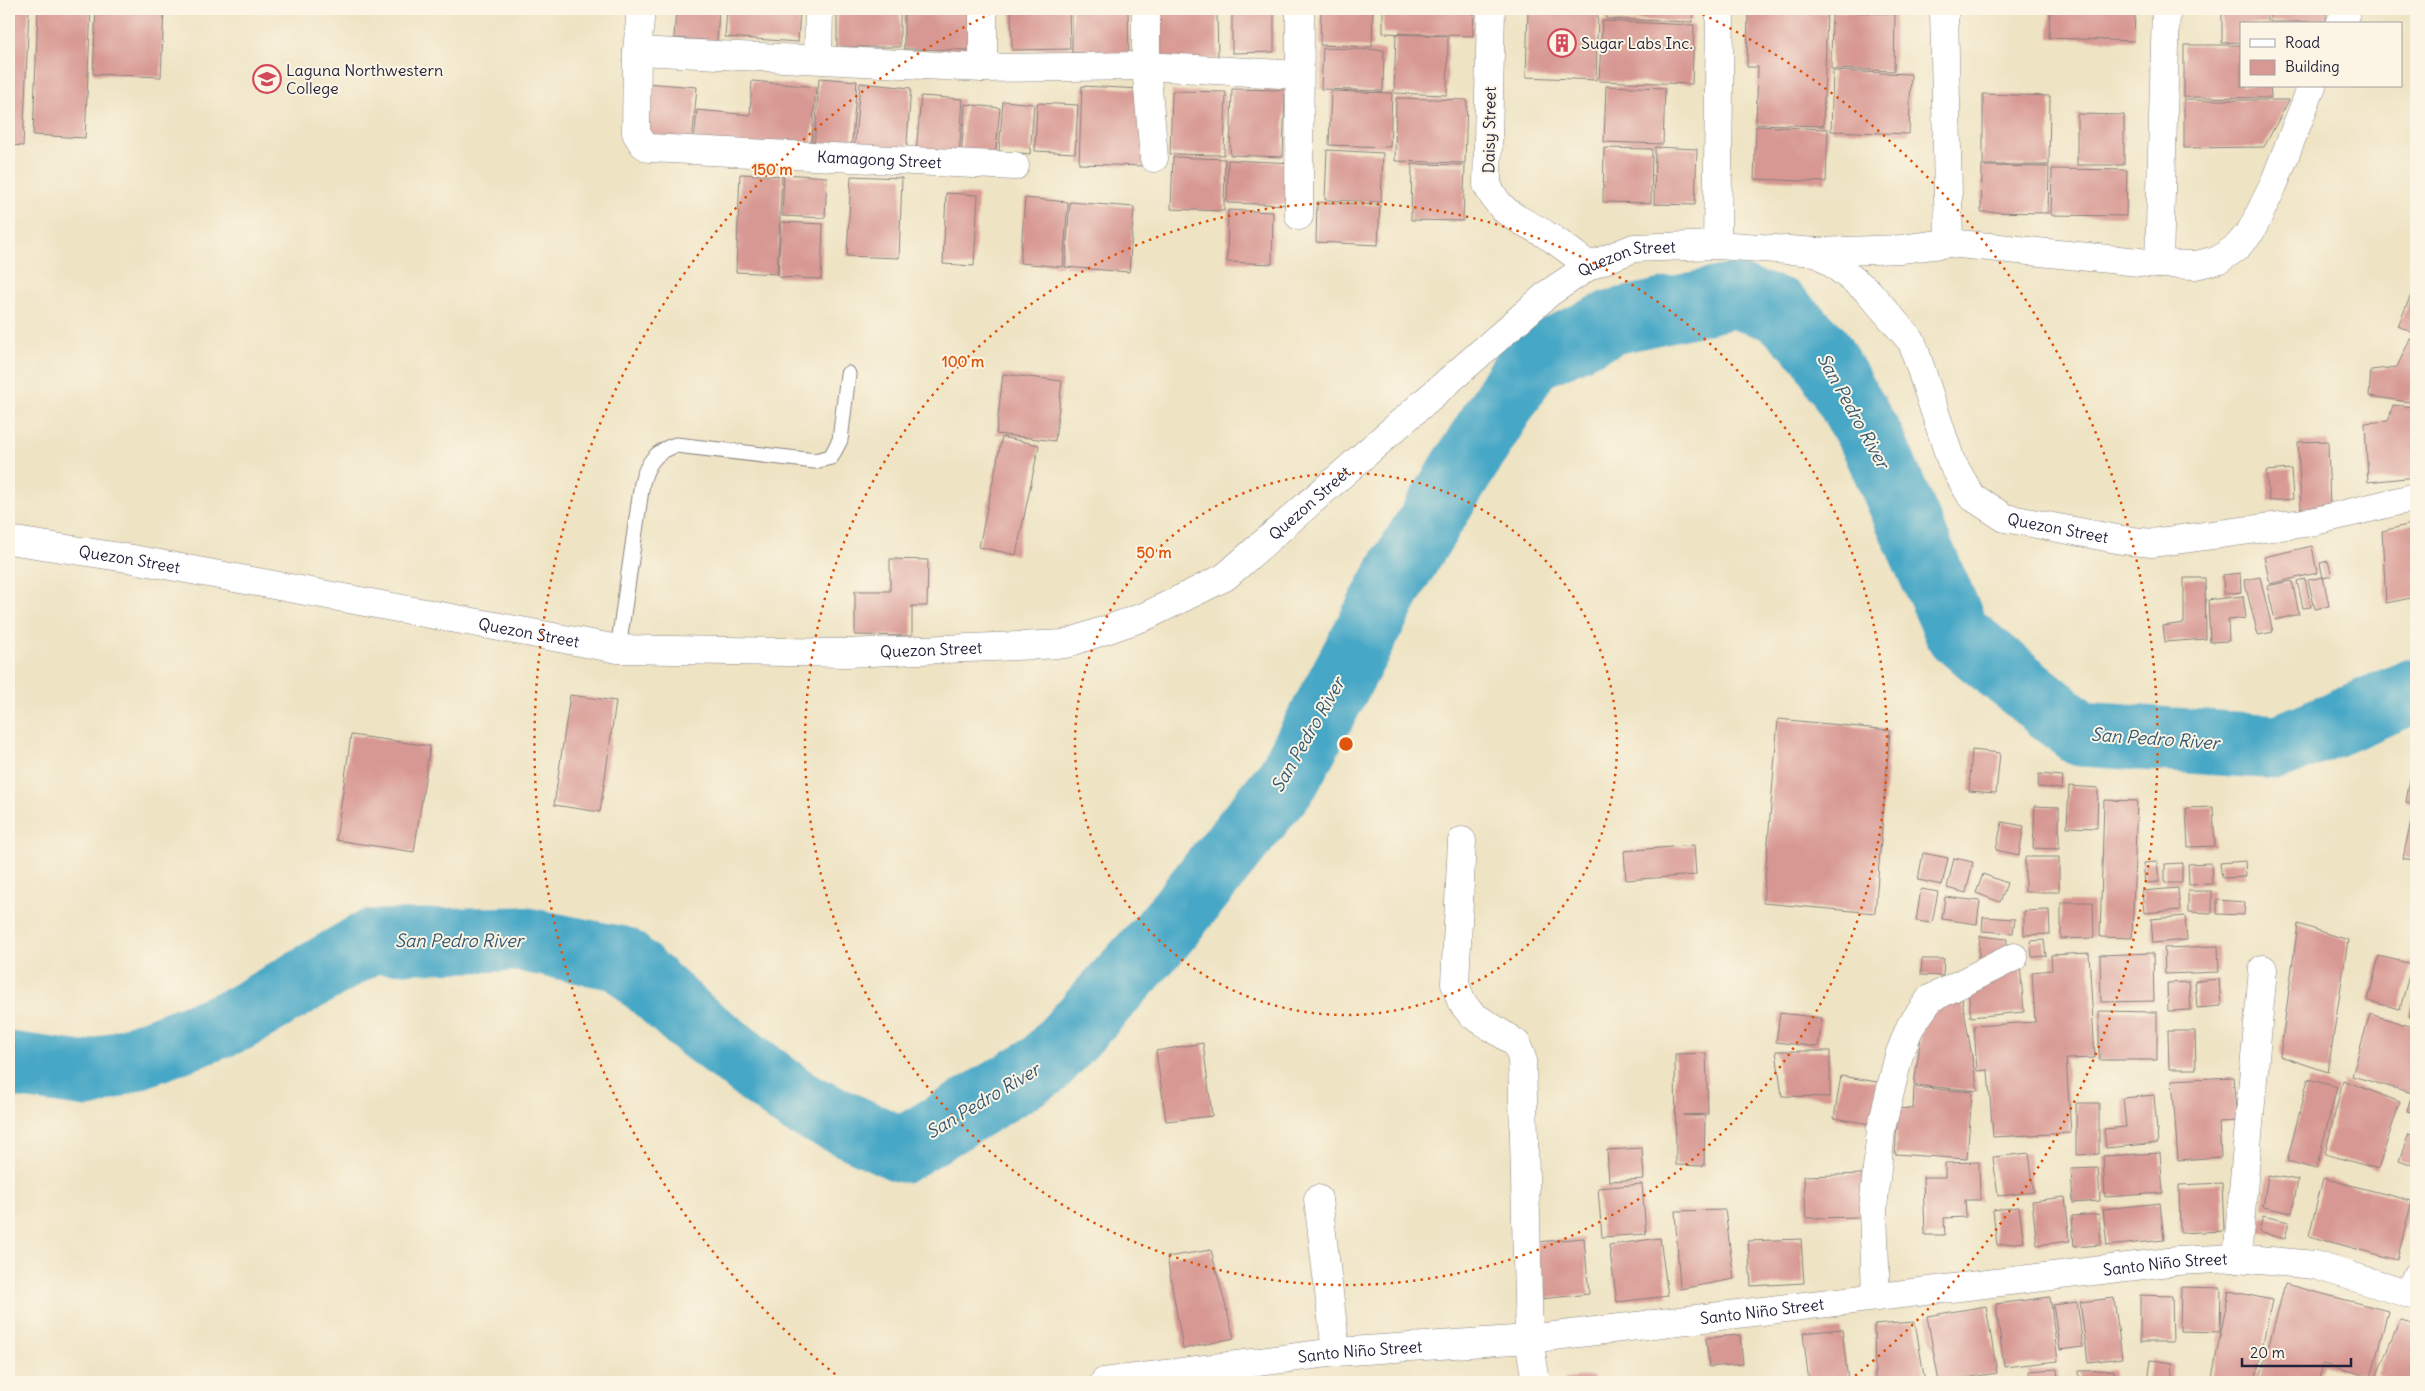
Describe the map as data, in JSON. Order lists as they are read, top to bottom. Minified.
{"streets":{"street":["Daisy Street","Kamagong Street","Quezon Street","Santo Niño Street"]},"crossings":[["Daisy Street","Quezon Street"]],"water":["San Pedro River"],"places":{"building":["Sugar Labs Inc."],"school or university":["Laguna Northwestern College"]},"legend":["Road","Building"],"scale_bar":"20 m","rings":["150 m","100 m","50 m"]}
